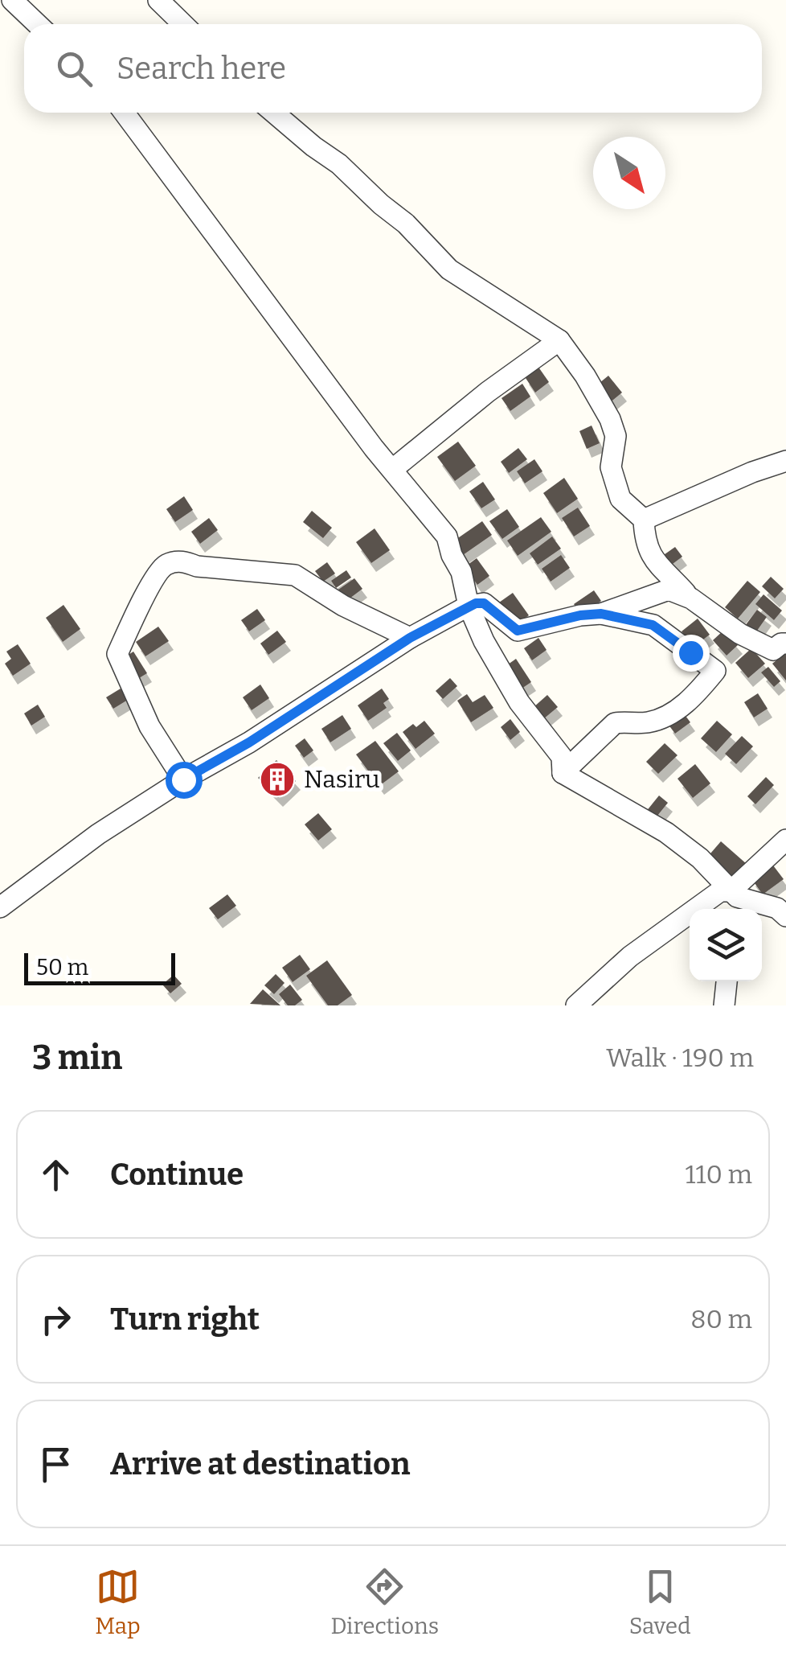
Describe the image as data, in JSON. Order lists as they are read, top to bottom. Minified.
{"places":{"building":["Nasiru"]},"scale_bar":"50 m","north":"bottom right","page":{"search":"Search here","scale":"50 m","heading":["3 min","Walk · 190 m"],"list":[["Continue","110 m"],["Turn right","80 m"],"Arrive at destination"],"nav":["Map","Directions","Saved"]}}
